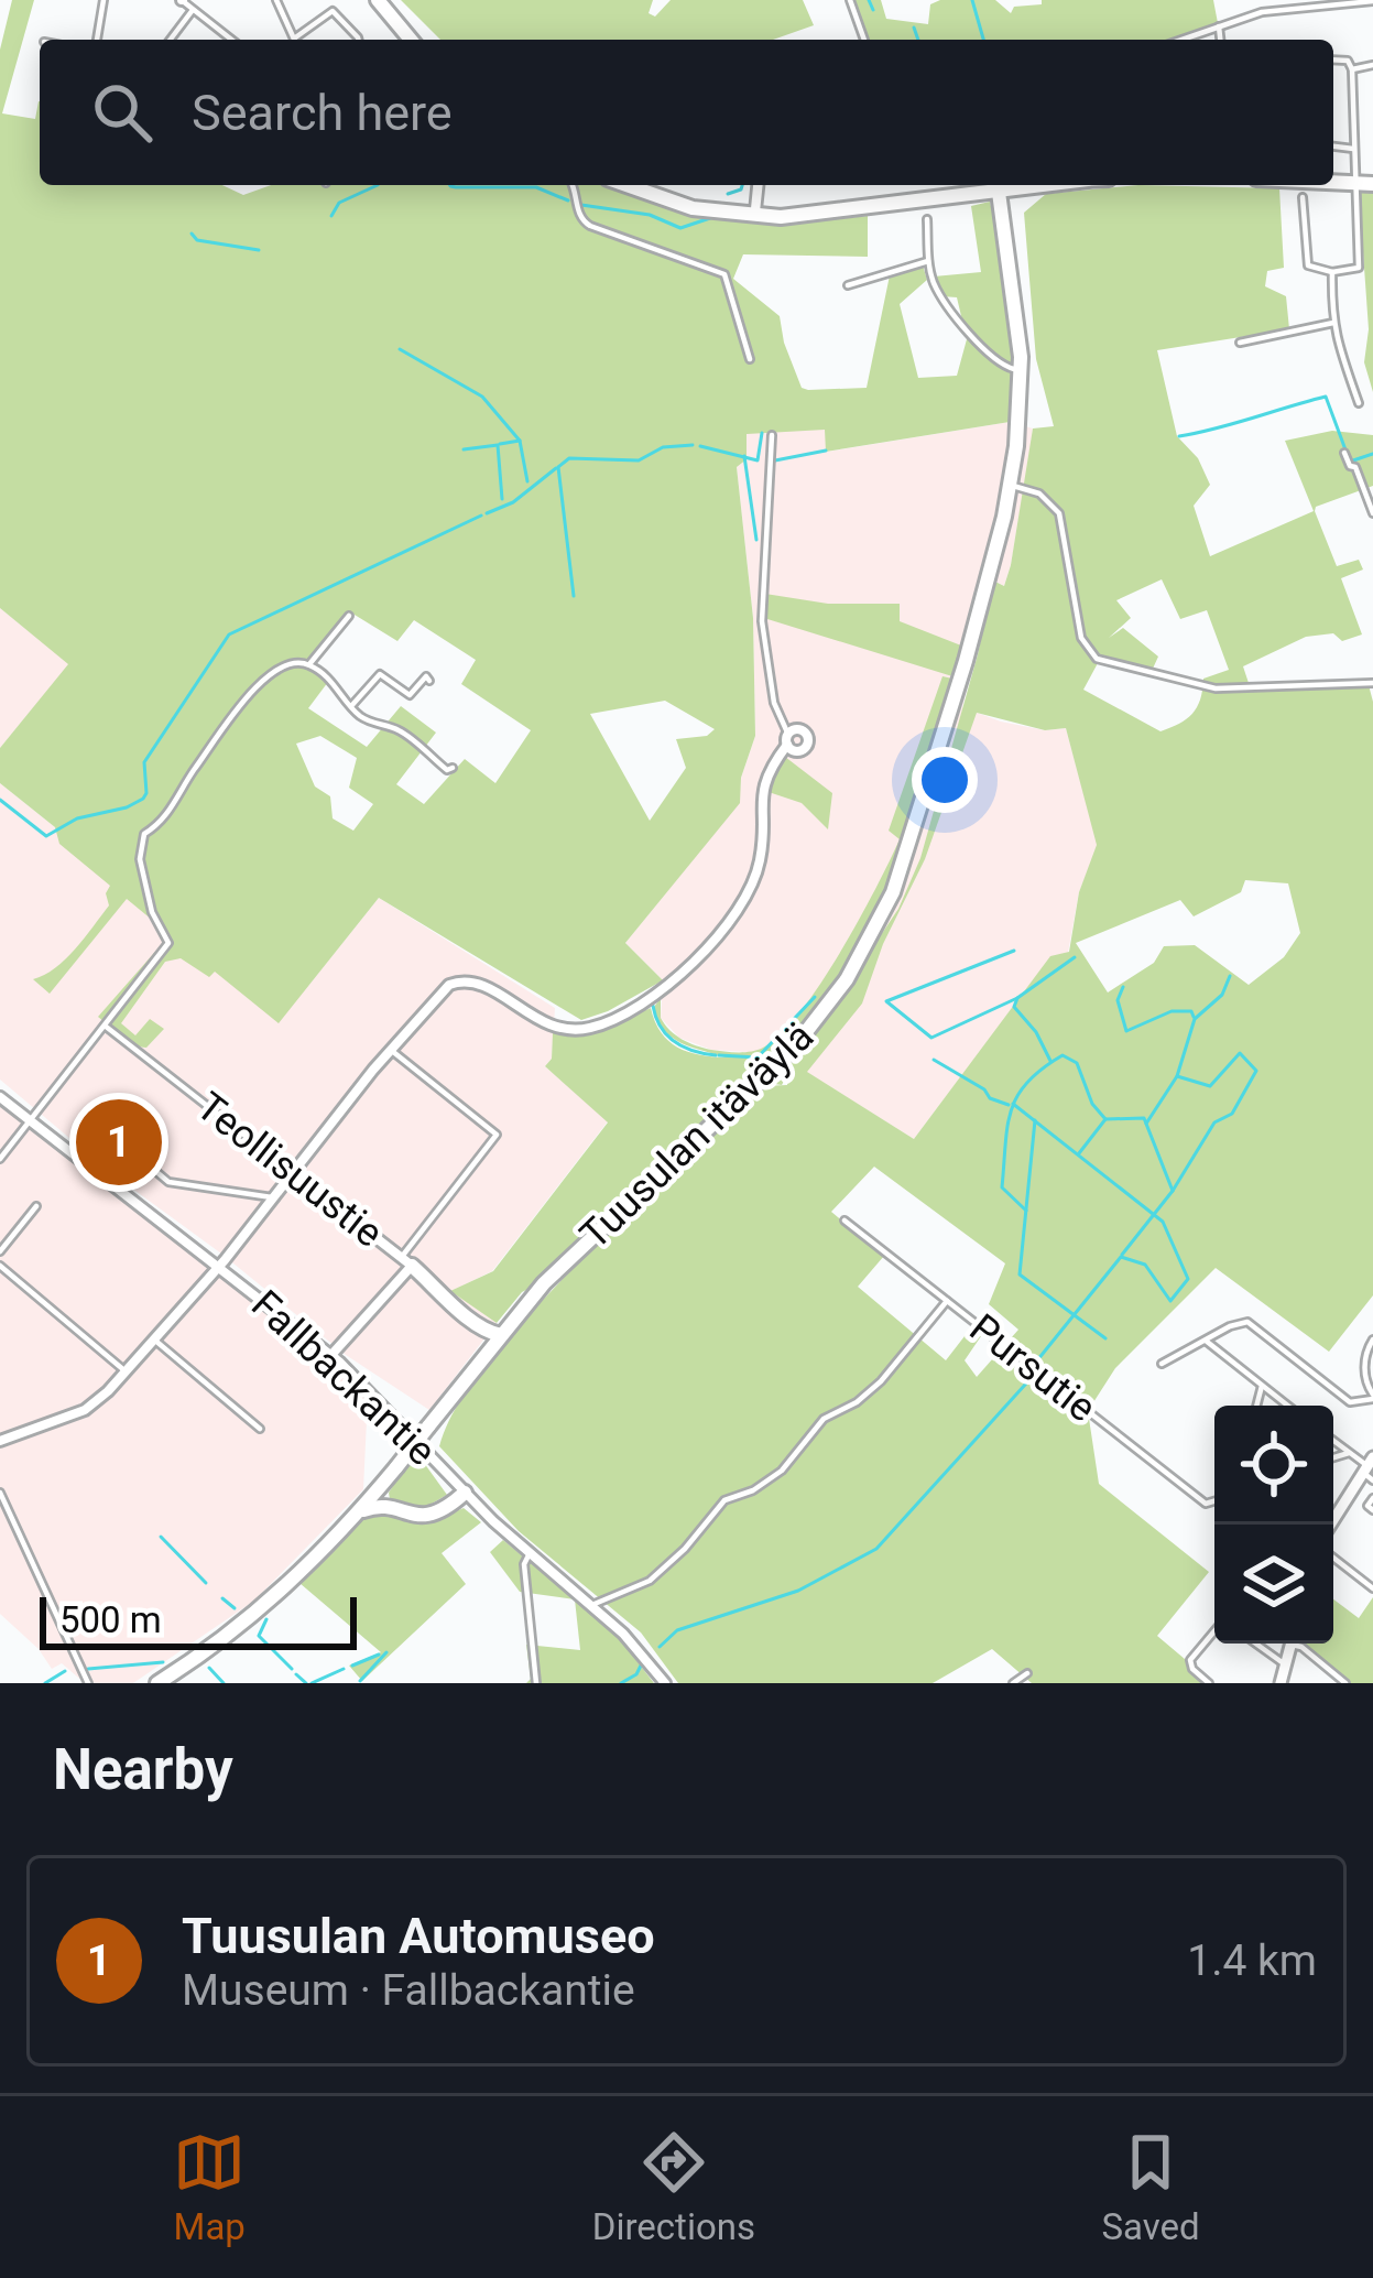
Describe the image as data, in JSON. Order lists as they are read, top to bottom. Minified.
{"streets":{"main road":["Tuusulan itäväylä"],"street":["Teollisuustie","Pursutie","Fallbackantie"]},"scale_bar":"500 m","page":{"search":"Search here","pins":"1","scale":"500 m","heading":"Nearby","list":[{"mark":"1","name":"Tuusulan Automuseo","note":"Museum · Fallbackantie","value":"1.4 km"}],"nav":["Map","Directions","Saved"]}}
